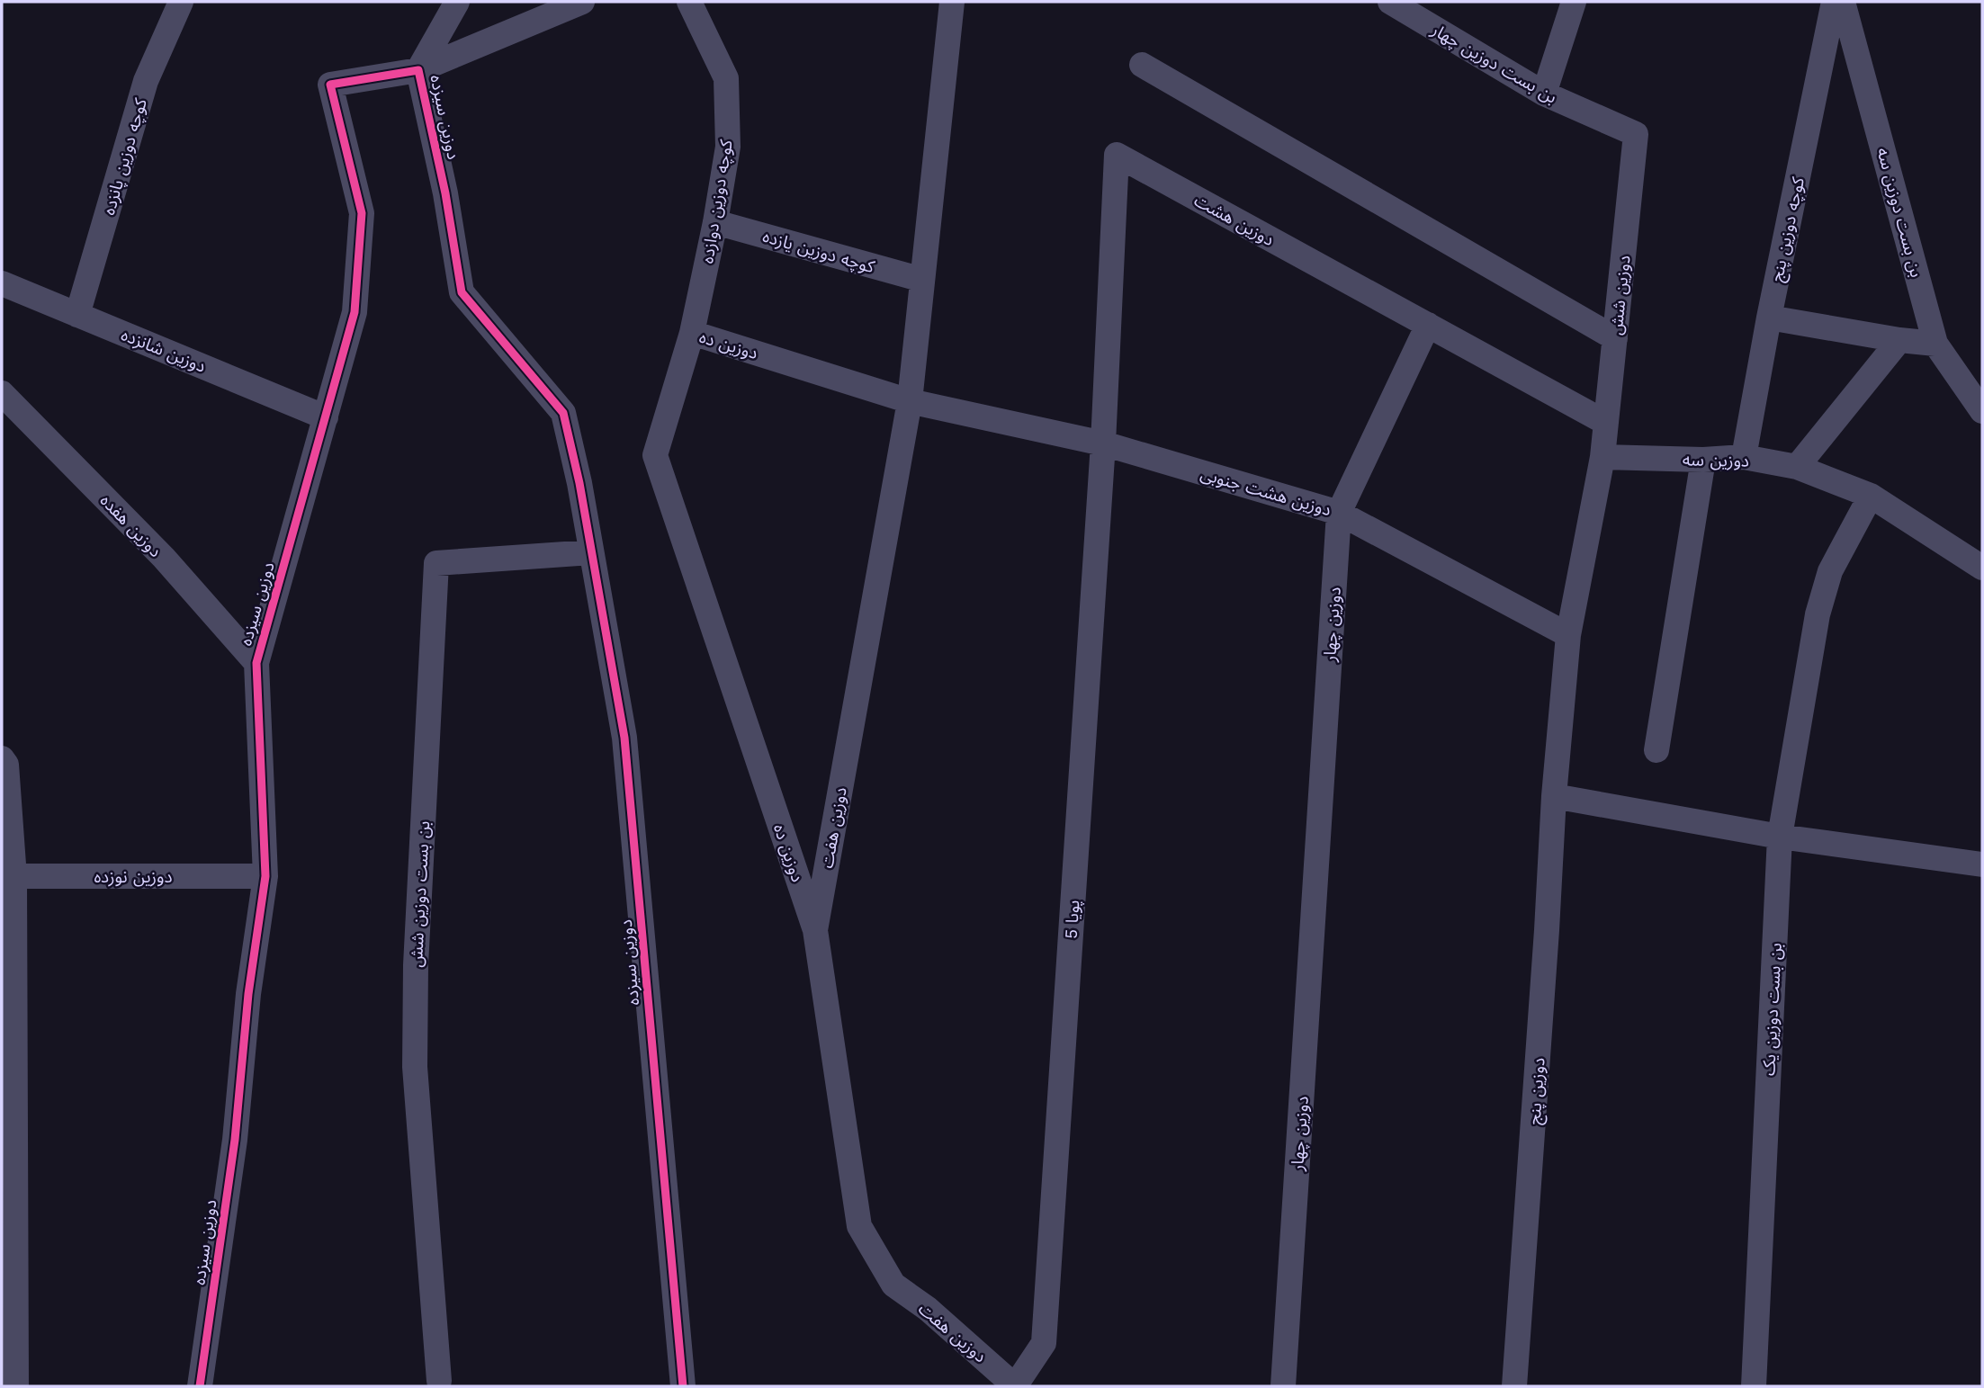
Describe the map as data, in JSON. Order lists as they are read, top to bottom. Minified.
{"streets":{"street":["بن بست دوزین چهار","دوزین سیزده","کوچه دوزین پانزده","کوچه دوزین دوازده","بن بست دوزین سه","دوزین هشت","کوچه دوزین پنج","کوچه دوزین یازده","دوزین شش","دوزین ده","دوزین شانزده","دوزین سه","دوزین هشت جنوبی","دوزین هفده","دوزین چهار","دوزین هفت","دوزین نوزده","بن بست دوزین شش","پویا 5","بن بست دوزین یک","دوزین پنج"]},"crossings":[["بن بست دوزین چهار","دوزین شش"],["دوزین سیزده","دوزین شانزده"],["دوزین سیزده","دوزین هفده"],["دوزین سیزده","دوزین نوزده"],["دوزین سیزده","بن بست دوزین شش"],["کوچه دوزین پانزده","دوزین شانزده"],["کوچه دوزین دوازده","کوچه دوزین یازده"],["کوچه دوزین دوازده","دوزین ده"],["دوزین هشت","دوزین شش"],["دوزین هشت","دوزین هشت جنوبی"],["دوزین هشت","پویا 5"],["کوچه دوزین پنج","دوزین سه"],["دوزین شش","دوزین سه"],["دوزین ده","دوزین هفت"],["دوزین سه","بن بست دوزین یک"],["دوزین هشت جنوبی","دوزین چهار"],["دوزین هشت جنوبی","پویا 5"],["دوزین هفت","پویا 5"]]}
